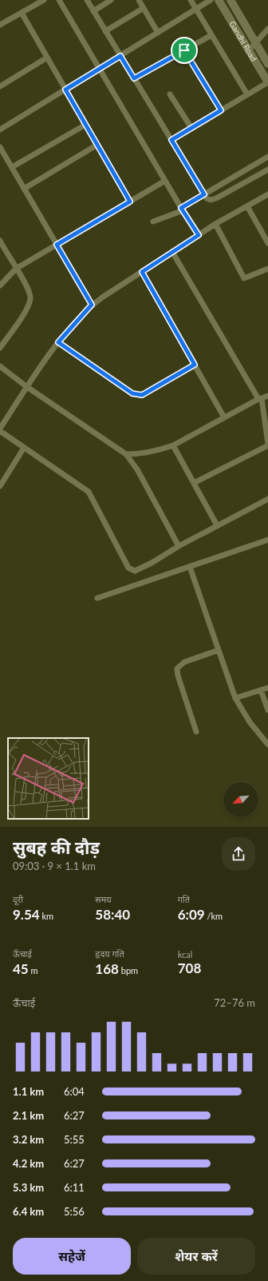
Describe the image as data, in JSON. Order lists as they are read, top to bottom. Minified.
{"streets":{"main road":["Gandhi Road"]},"north":"bottom left","page":{"heading":["सुबह की दौड़","09:03 · 9 × 1.1 km"],"stats":[["दूरी","9.54 km"],["समय","58:40"],["गति","6:09 /km"],["ऊँचाई","45 m"],["हृदय गति","168 bpm"],["kcal","708"]],"chart":["ऊँचाई","72–76 m"],"list":[{"name":"1.1 km","note":"6:04"},{"name":"2.1 km","note":"6:27"},{"name":"3.2 km","note":"5:55"},{"name":"4.2 km","note":"6:27"},{"name":"5.3 km","note":"6:11"},{"name":"6.4 km","note":"5:56"}],"buttons":["सहेजें","शेयर करें"]}}
